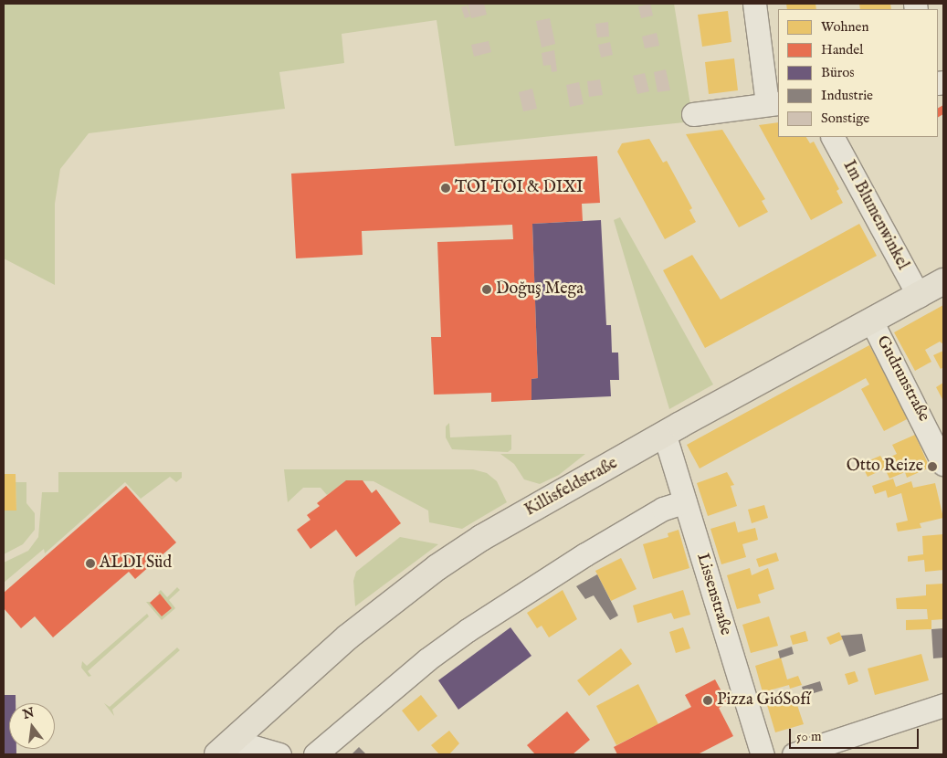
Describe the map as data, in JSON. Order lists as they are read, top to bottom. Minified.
{"streets":{"main road":["Killisfeldstraße"],"street":["Im Blumenwinkel","Gudrunstraße","Lissenstraße"]},"crossings":[["Im Blumenwinkel","Killisfeldstraße"],["Gudrunstraße","Killisfeldstraße"],["Killisfeldstraße","Lissenstraße"]],"places":["TOI TOI & DIXI","Doğuş Mega","Otto Reize","ALDI Süd","Pizza GióSofí"],"legend":["Wohnen","Handel","Büros","Industrie","Sonstige"],"scale_bar":"50 m","north":"top"}
